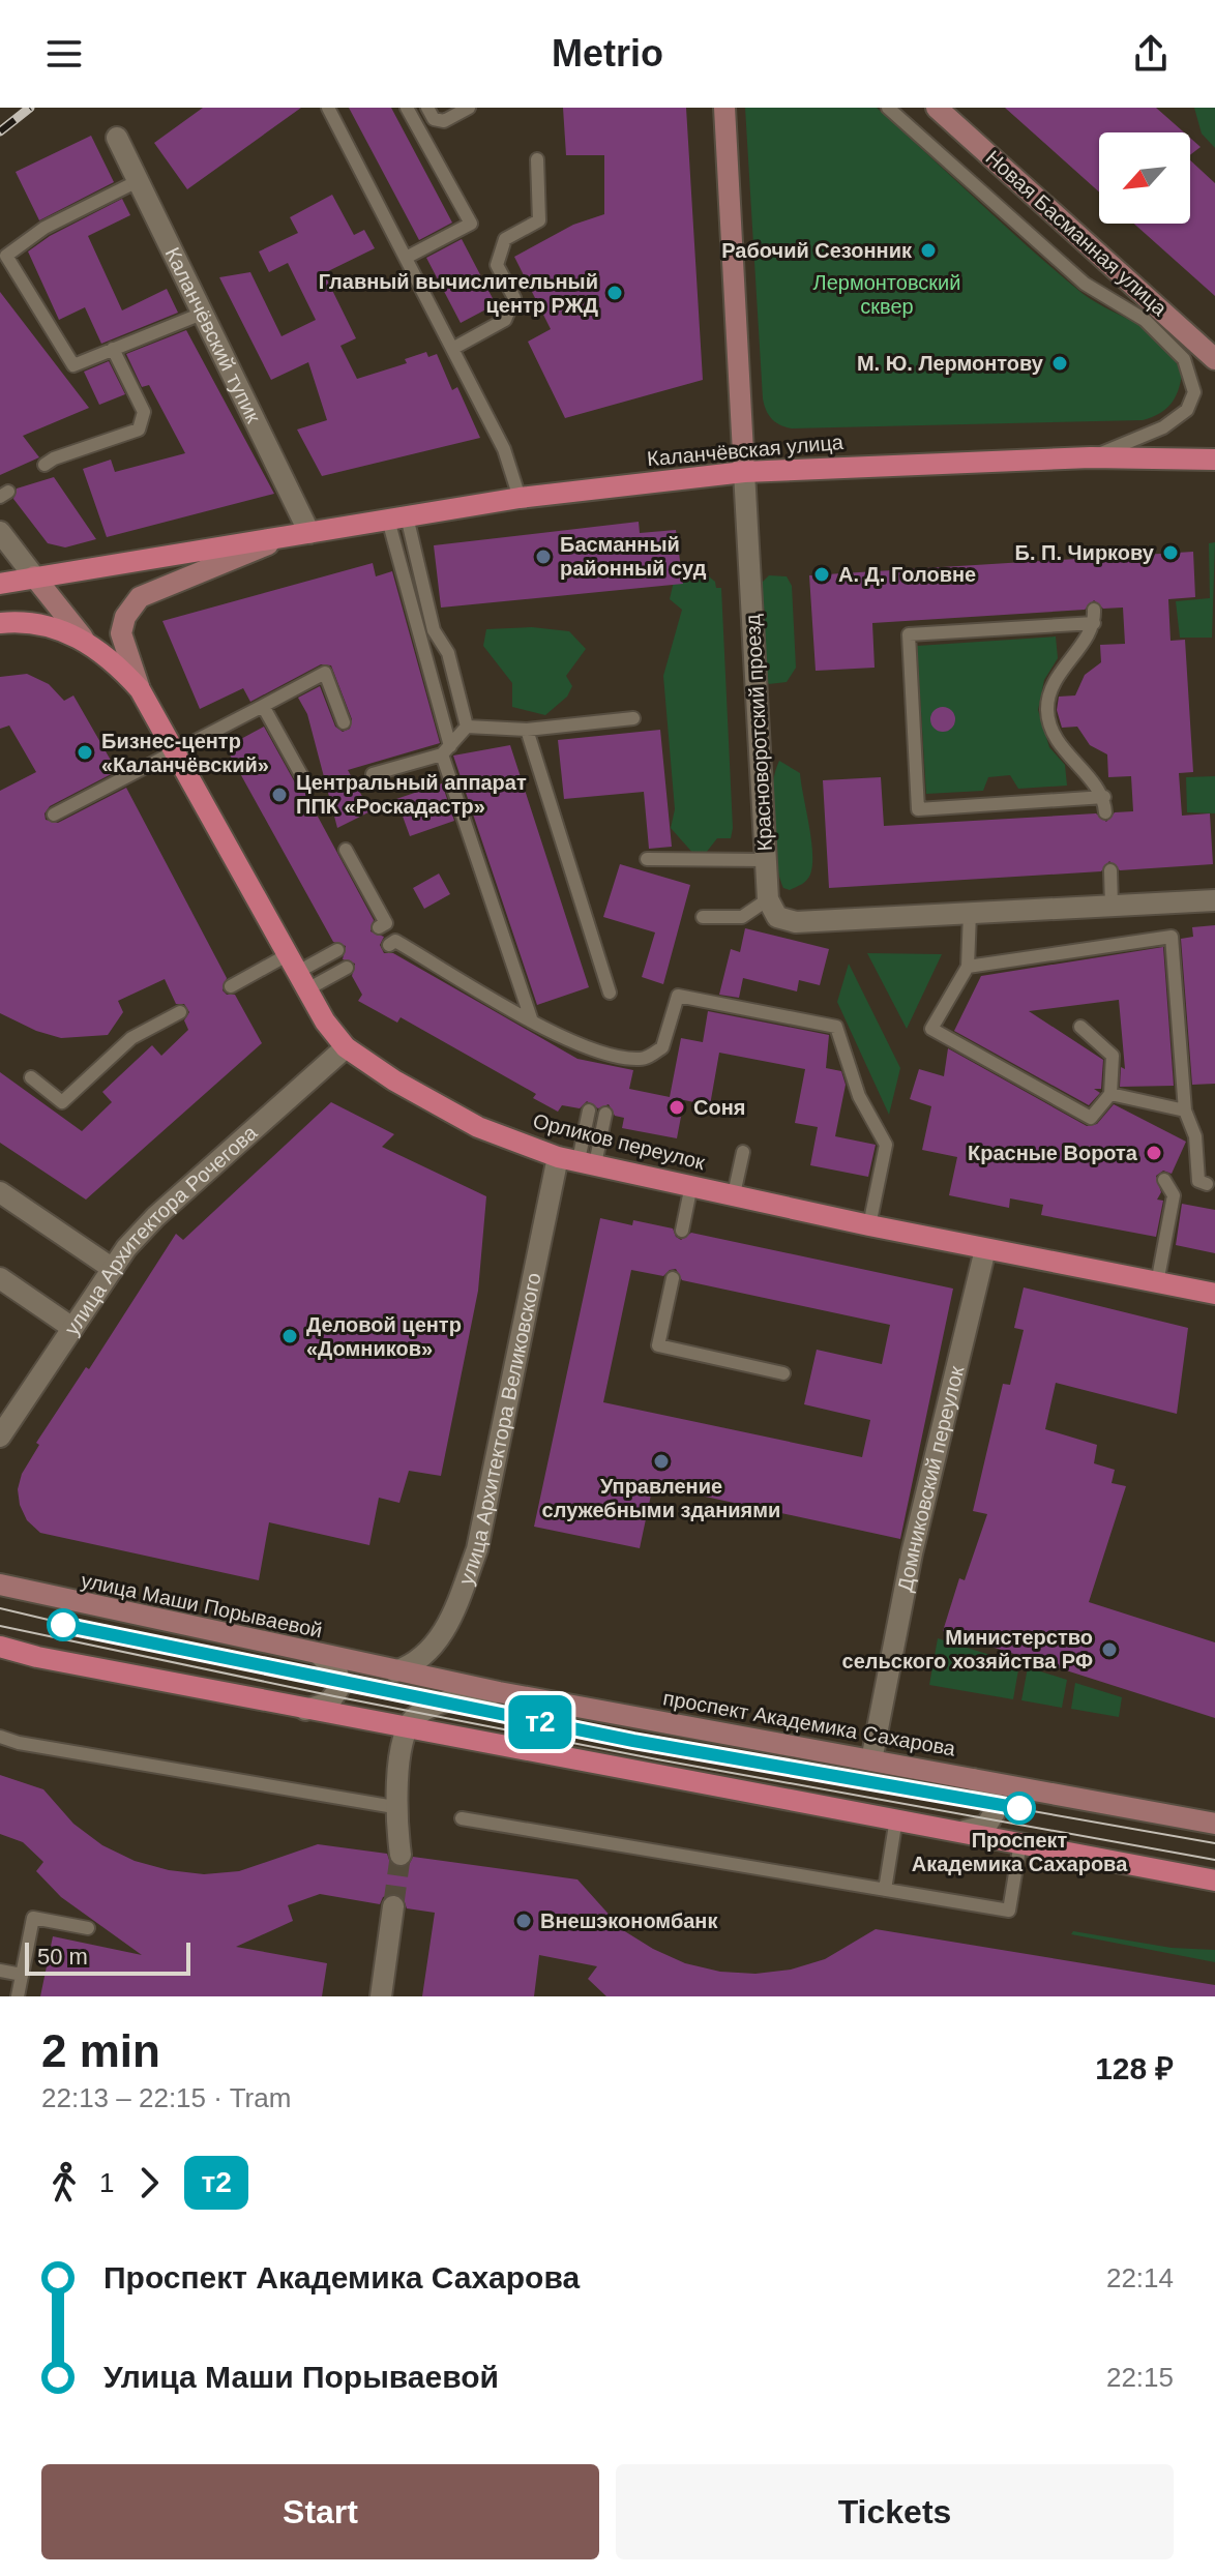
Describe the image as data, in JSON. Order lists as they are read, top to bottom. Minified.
{"streets":{"main road":["Новая Басманная улица","Каланчёвская улица","Красноворотский проезд","Орликов переулок","улица Маши Порываевой","проспект Академика Сахарова"],"street":["Каланчёвский тупик","улица Архитектора Рочегова","улица Архитектора Великовского","Домниковский переулок"]},"crossings":[["Каланчёвский тупик","Каланчёвская улица"],["Каланчёвская улица","Красноворотский проезд"],["Каланчёвская улица","Орликов переулок"],["Орликов переулок","улица Архитектора Рочегова"],["Орликов переулок","улица Архитектора Великовского"],["Орликов переулок","Домниковский переулок"],["улица Архитектора Великовского","улица Маши Порываевой"],["улица Архитектора Великовского","проспект Академика Сахарова"],["Домниковский переулок","проспект Академика Сахарова"],["улица Маши Порываевой","проспект Академика Сахарова"]],"parks":["Лермонтовский сквер"],"places":["Рабочий Сезонник","Главный вычислительный центр РЖД","М. Ю. Лермонтову","Б. П. Чиркову","Басманный районный суд","А. Д. Головне","Бизнес-центр «Каланчёвский»","Центральный аппарат ППК «Роскадастр»","Соня","Красные Ворота","Деловой центр «Домников»","Управление служебными зданиями","Министерство сельского хозяйства РФ","Проспект Академика Сахарова","Внешэкономбанк"],"lines":["tram line т2"],"scale_bar":"50 m","north":"bottom left","page":{"header":"Metrio","on_map":"т2","scale":"50 m","heading":["2 min","22:13 – 22:15 · Tram","128 ₽"],"legs":["1","т2"],"list":[{"name":"Проспект Академика Сахарова","value":"22:14"},{"name":"Улица Маши Порываевой","value":"22:15"}],"buttons":["Start","Tickets"]}}
